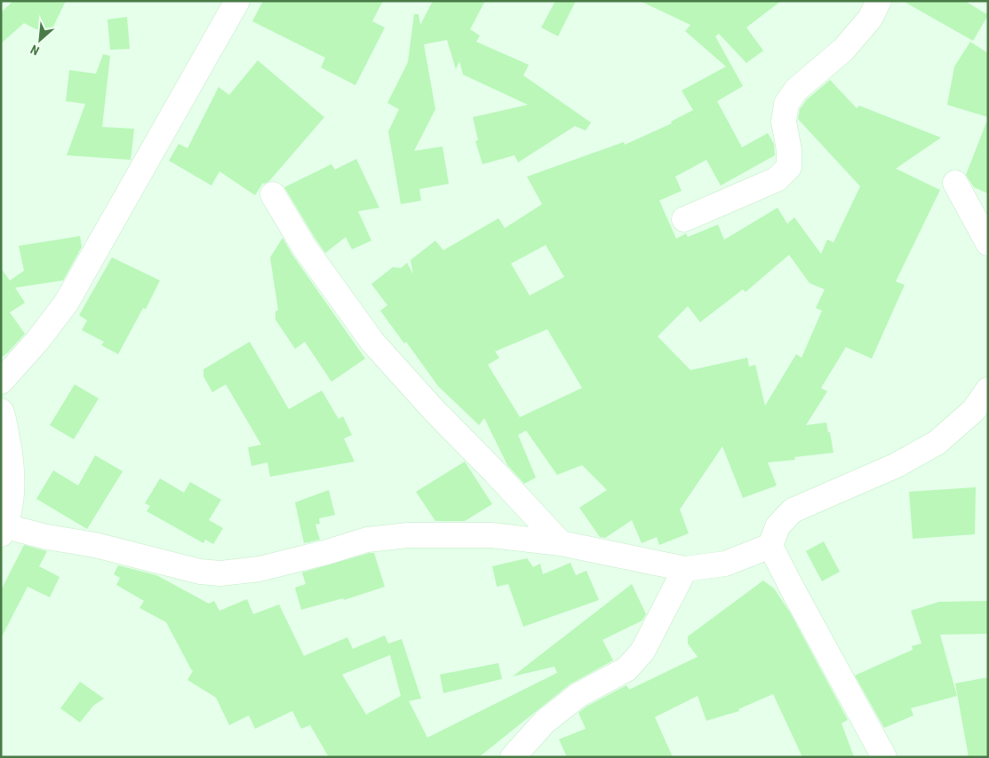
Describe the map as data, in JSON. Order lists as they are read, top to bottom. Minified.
{"north":"bottom left"}
